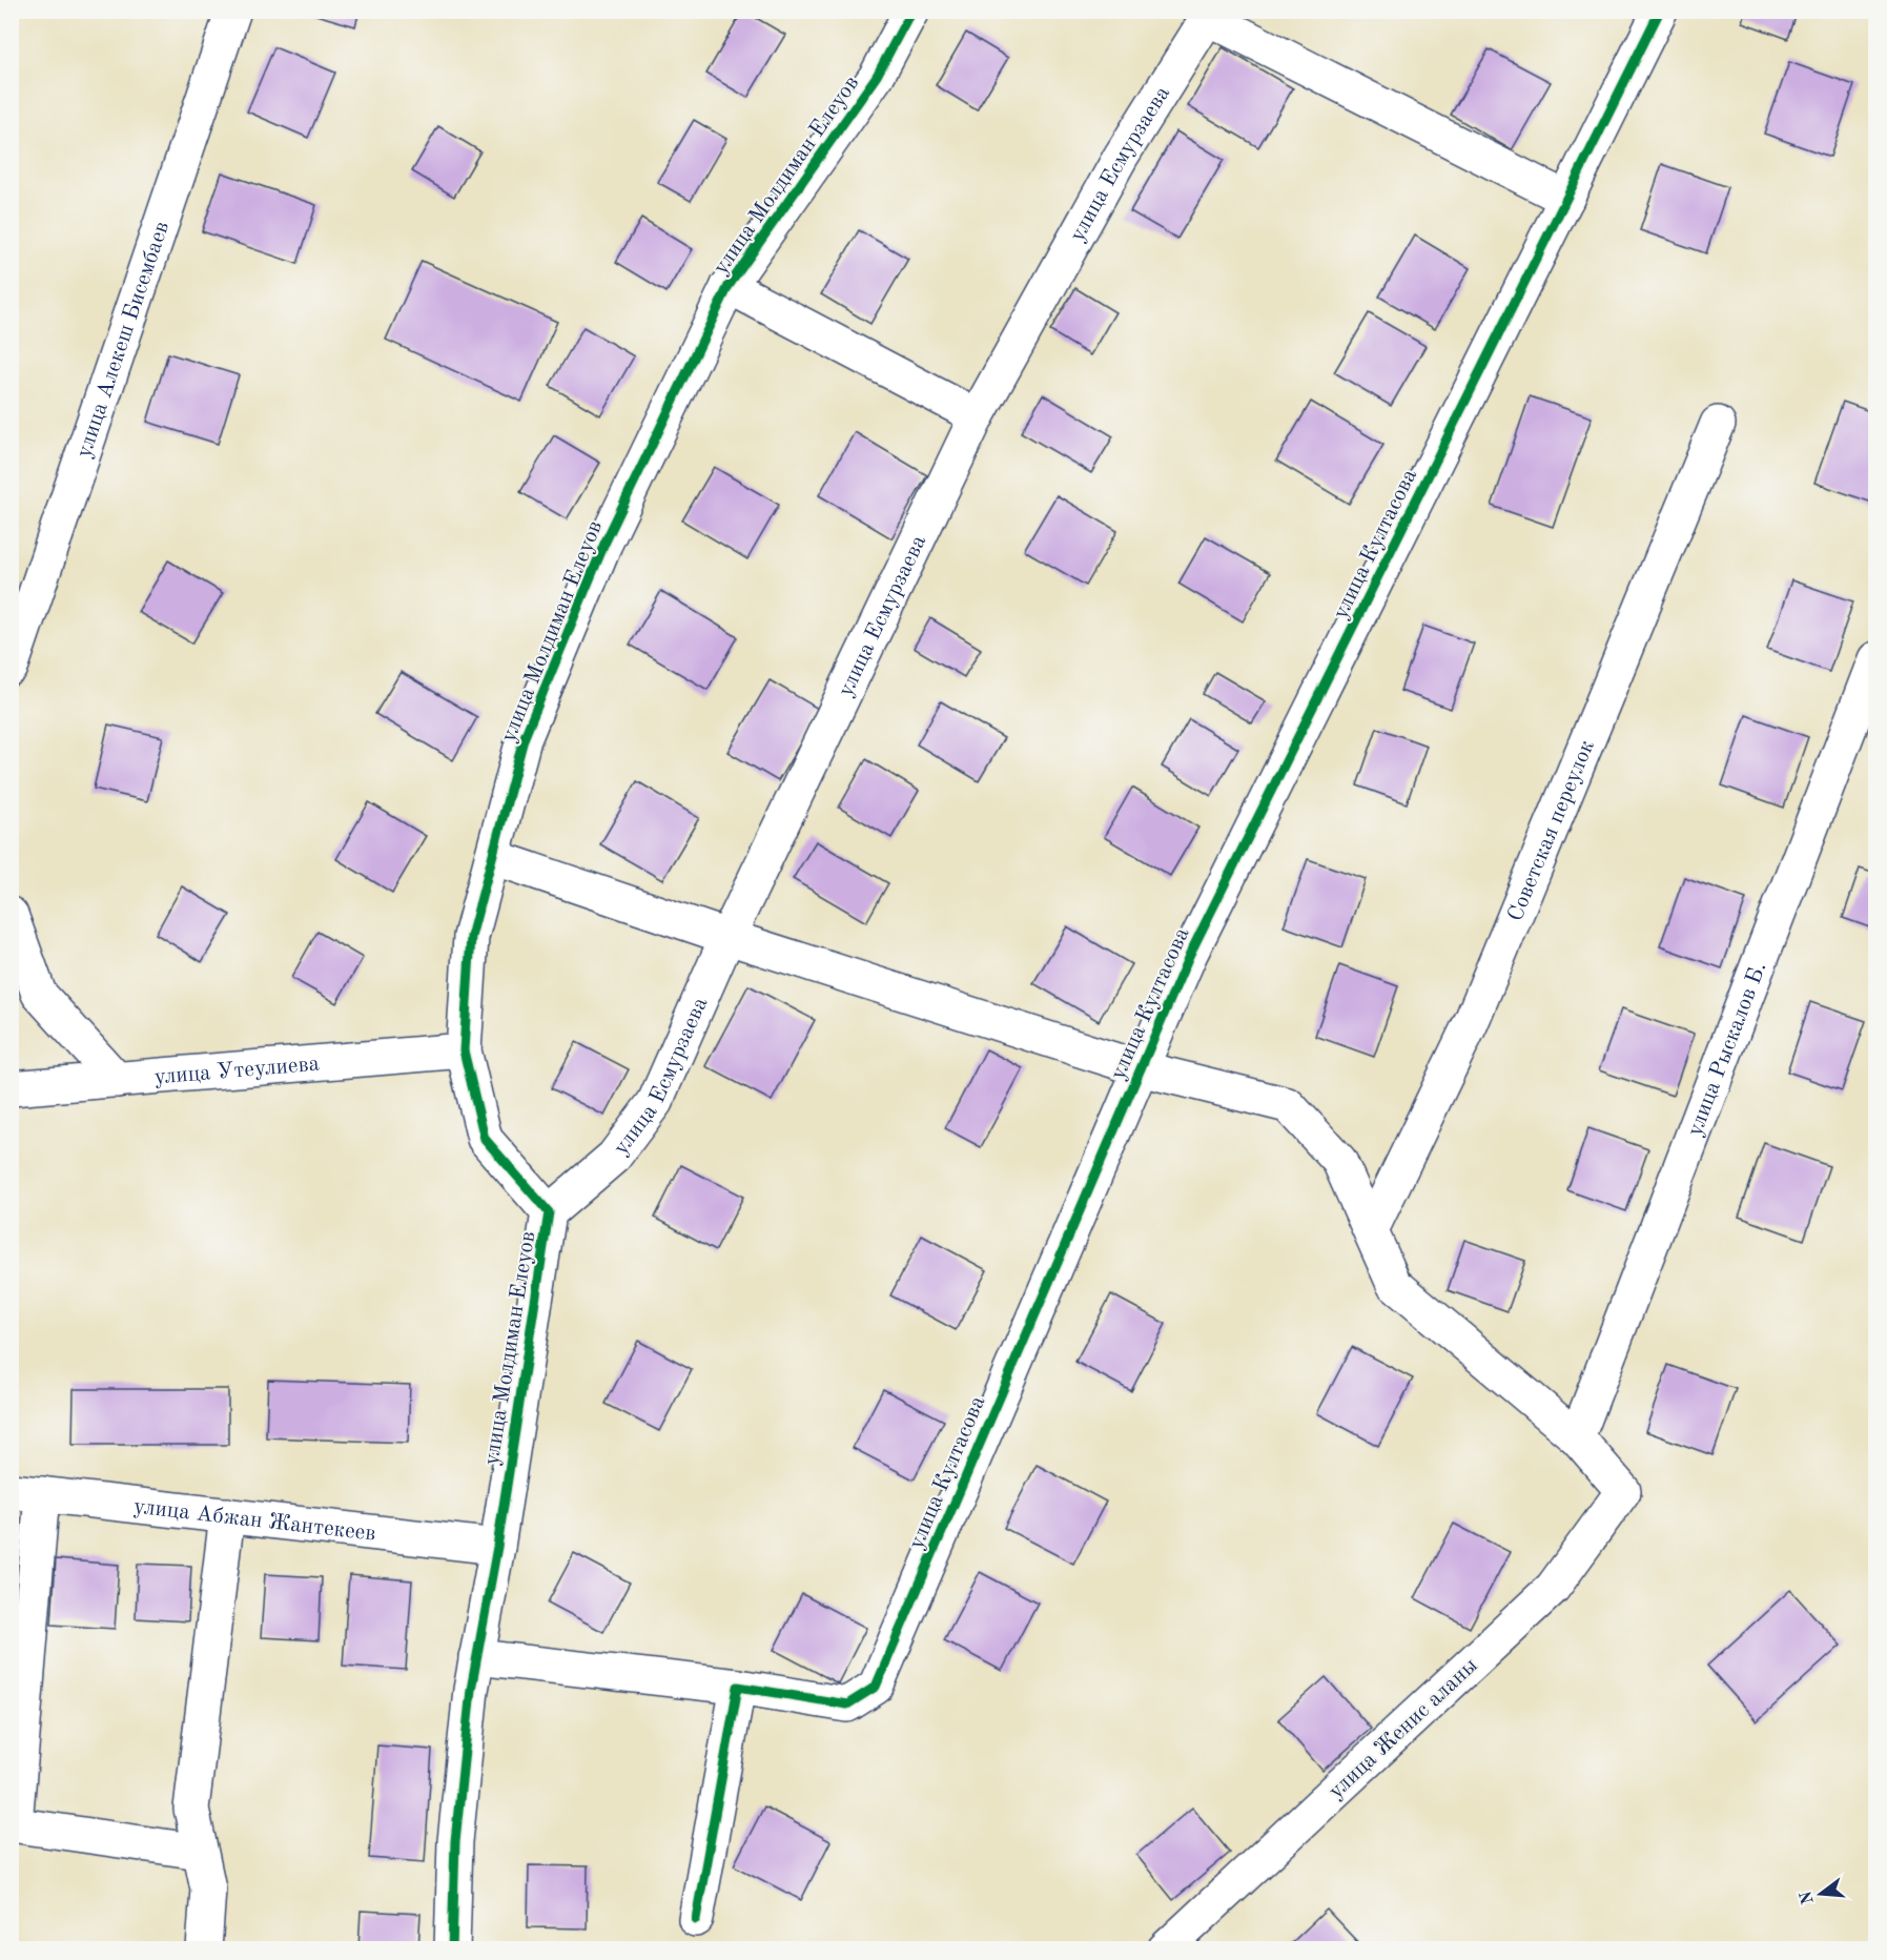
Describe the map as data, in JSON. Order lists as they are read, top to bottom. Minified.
{"streets":{"street":["улица Есмурзаева","улица Молдиман Елеуов","улица Алекеш Бисембаев","улица Култасова","Советская переулок","улица Рыскалов Б.","улица Утеулиева","улица Абжан Жантекеев","улица Женис аланы"]},"crossings":[["улица Есмурзаева","улица Молдиман Елеуов"],["улица Молдиман Елеуов","улица Култасова"],["улица Молдиман Елеуов","улица Утеулиева"],["улица Молдиман Елеуов","улица Абжан Жантекеев"],["улица Рыскалов Б.","улица Женис аланы"]],"north":"left"}
